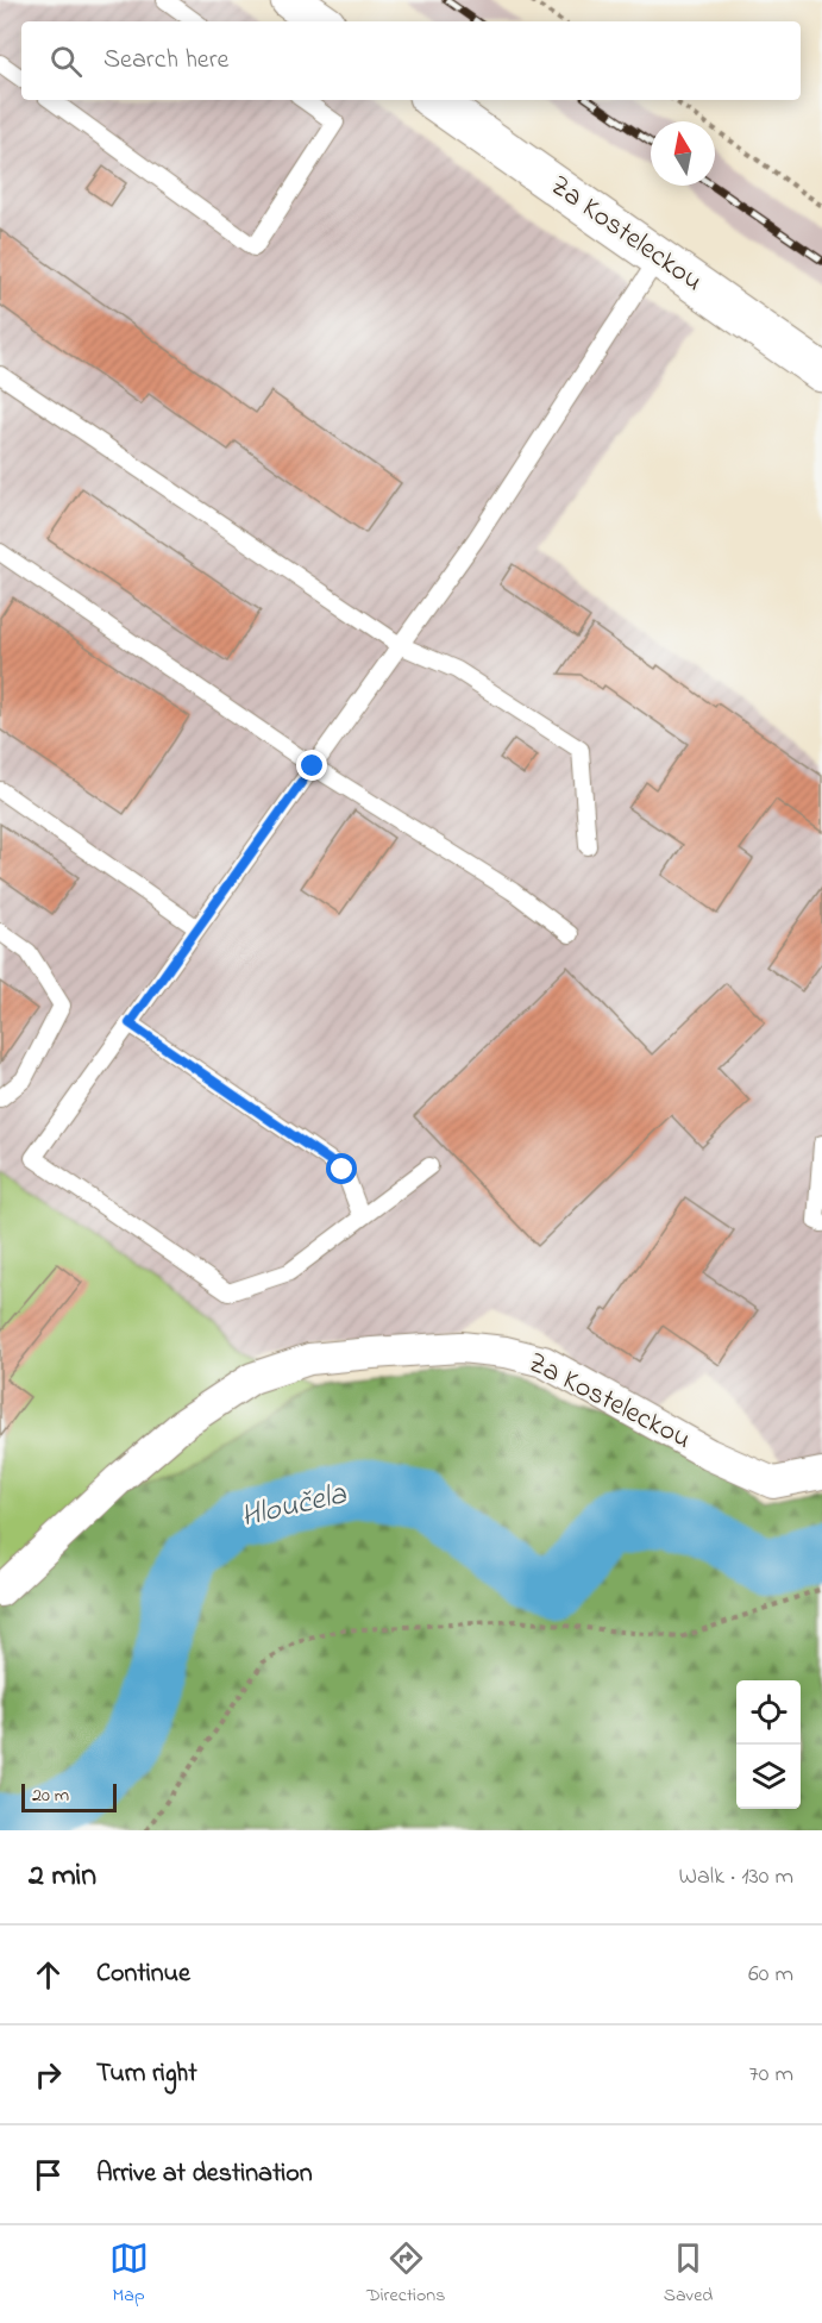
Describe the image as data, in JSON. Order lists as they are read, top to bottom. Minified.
{"streets":{"street":["Za Kosteleckou"]},"water":["Hloučela"],"scale_bar":"20 m","north":"top","page":{"search":"Search here","scale":"20 m","heading":["2 min","Walk · 130 m"],"list":[["Continue","60 m"],["Turn right","70 m"],"Arrive at destination"],"nav":["Map","Directions","Saved"]}}
